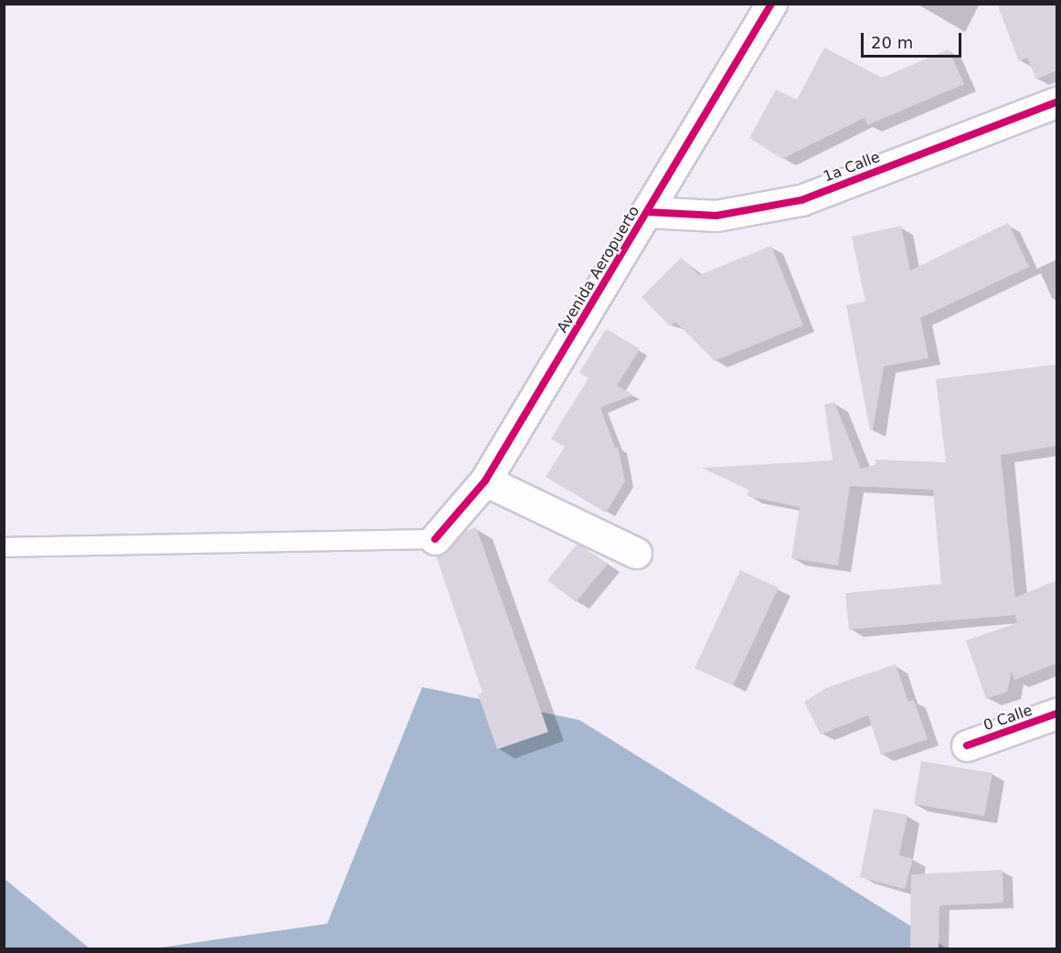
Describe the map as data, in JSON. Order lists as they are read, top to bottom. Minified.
{"streets":{"street":["1a Calle","Avenida Aeropuerto","0 Calle"]},"crossings":[["1a Calle","Avenida Aeropuerto"]],"scale_bar":"20 m"}
